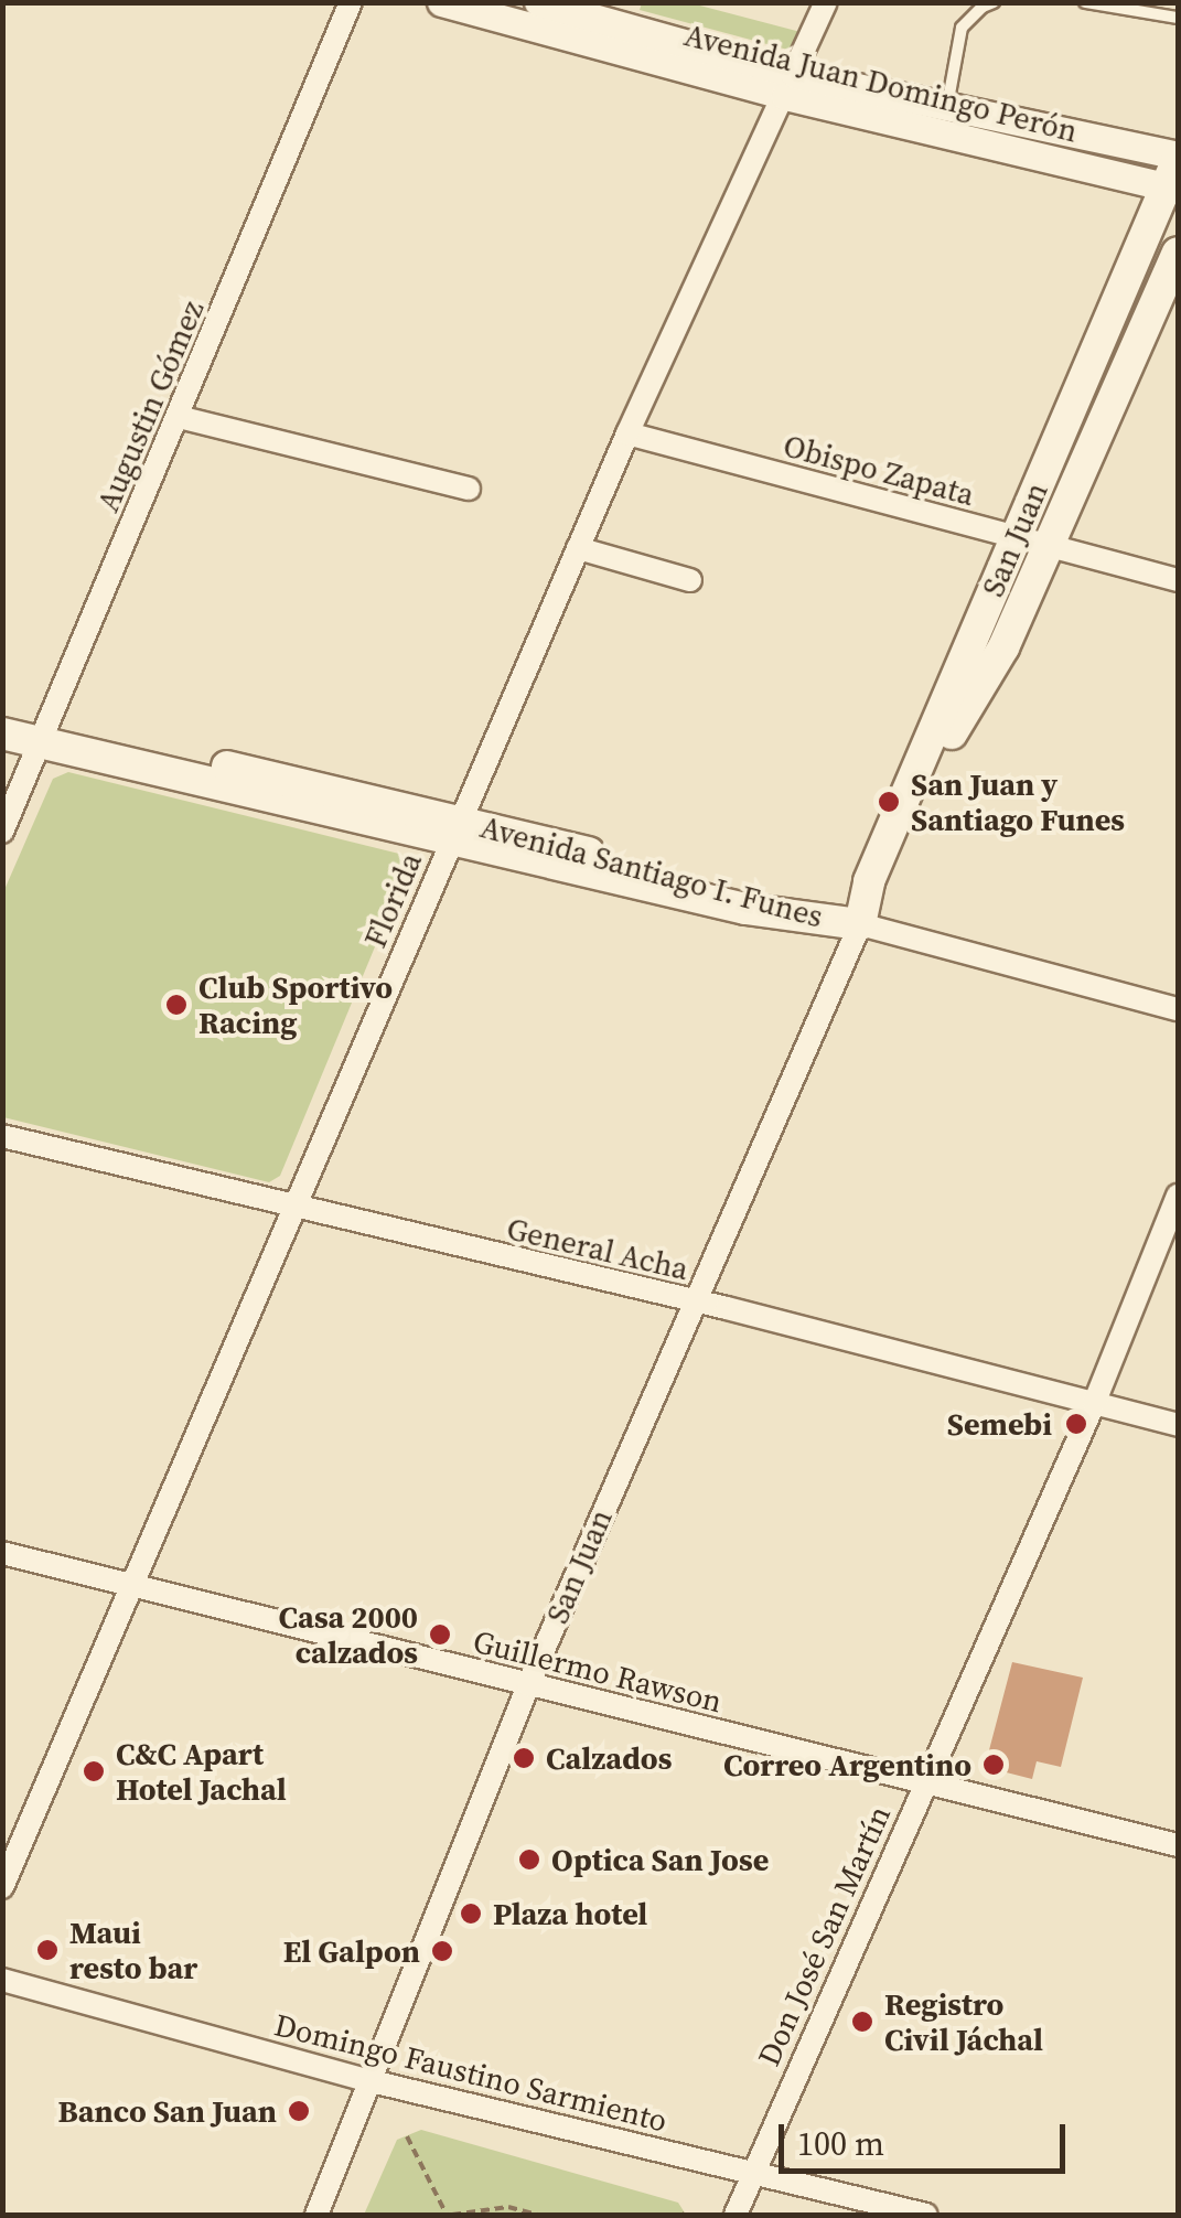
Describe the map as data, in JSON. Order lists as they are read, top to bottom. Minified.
{"streets":{"main road":["San Juan","Avenida Santiago I. Funes"],"street":["Avenida Juan Domingo Perón","Augustin Gómez","Obispo Zapata","Florida","General Acha","Guillermo Rawson","Don José San Martín","Domingo Faustino Sarmiento"]},"crossings":[["Avenida Juan Domingo Perón","San Juan"],["Avenida Juan Domingo Perón","Florida"],["Augustin Gómez","Avenida Santiago I. Funes"],["Obispo Zapata","San Juan"],["Obispo Zapata","Florida"],["San Juan","Avenida Santiago I. Funes"],["San Juan","General Acha"],["San Juan","Guillermo Rawson"],["San Juan","Domingo Faustino Sarmiento"],["Avenida Santiago I. Funes","Florida"],["Florida","General Acha"],["Florida","Guillermo Rawson"],["General Acha","Don José San Martín"],["Guillermo Rawson","Don José San Martín"],["Don José San Martín","Domingo Faustino Sarmiento"]],"places":["San Juan y Santiago Funes","Club Sportivo Racing","Semebi","Casa 2000 calzados","Calzados","Correo Argentino","C&C Apart Hotel Jachal","Optica San Jose","Plaza hotel","Maui resto bar","El Galpon","Registro Civil Jáchal","Banco San Juan"],"scale_bar":"100 m"}
